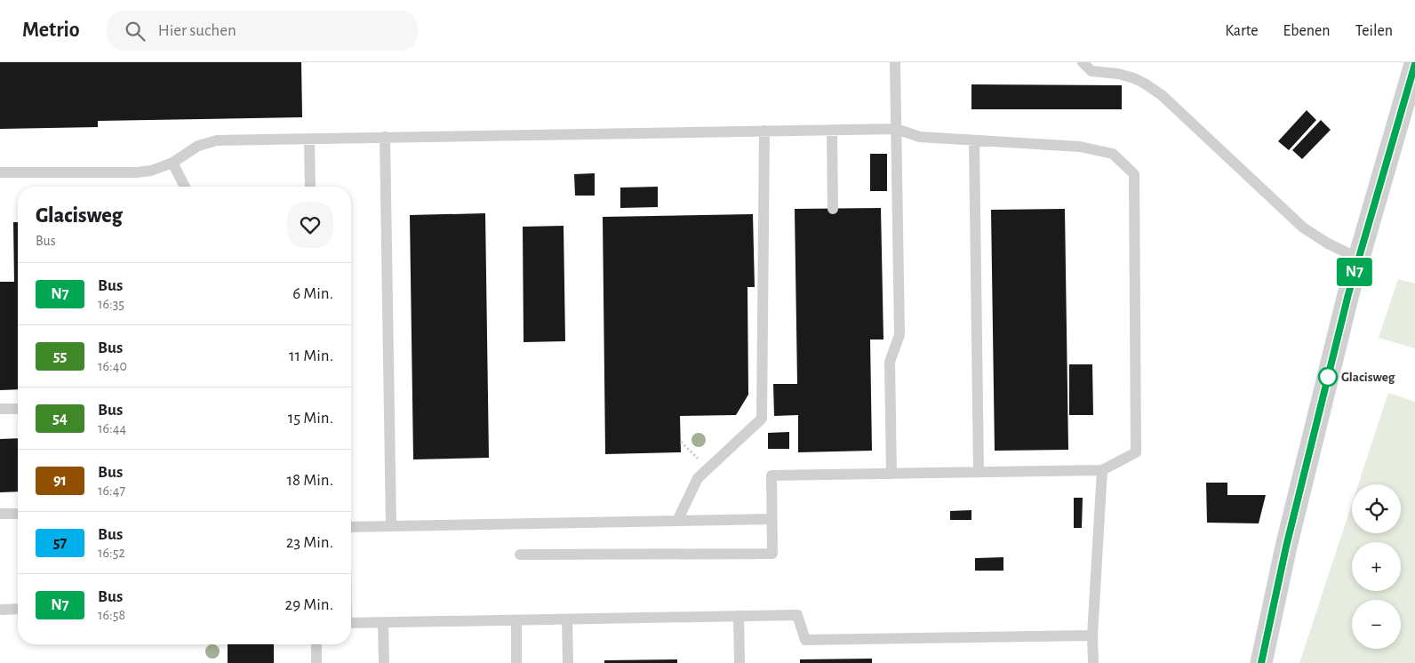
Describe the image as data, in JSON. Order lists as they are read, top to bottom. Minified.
{"places":["Glacisweg"],"lines":["bus line N7"],"page":{"header":"Metrio","search":"Hier suchen","nav":["Karte","Ebenen","Teilen"],"on_map":"N7","heading":["Glacisweg","Bus"],"list":[{"mark":"N7","name":"Bus","note":"16:35","value":"6 Min."},{"mark":"55","name":"Bus","note":"16:40","value":"11 Min."},{"mark":"54","name":"Bus","note":"16:44","value":"15 Min."},{"mark":"91","name":"Bus","note":"16:47","value":"18 Min."},{"mark":"57","name":"Bus","note":"16:52","value":"23 Min."},{"mark":"N7","name":"Bus","note":"16:58","value":"29 Min."}],"map_buttons":["+","−"]}}
